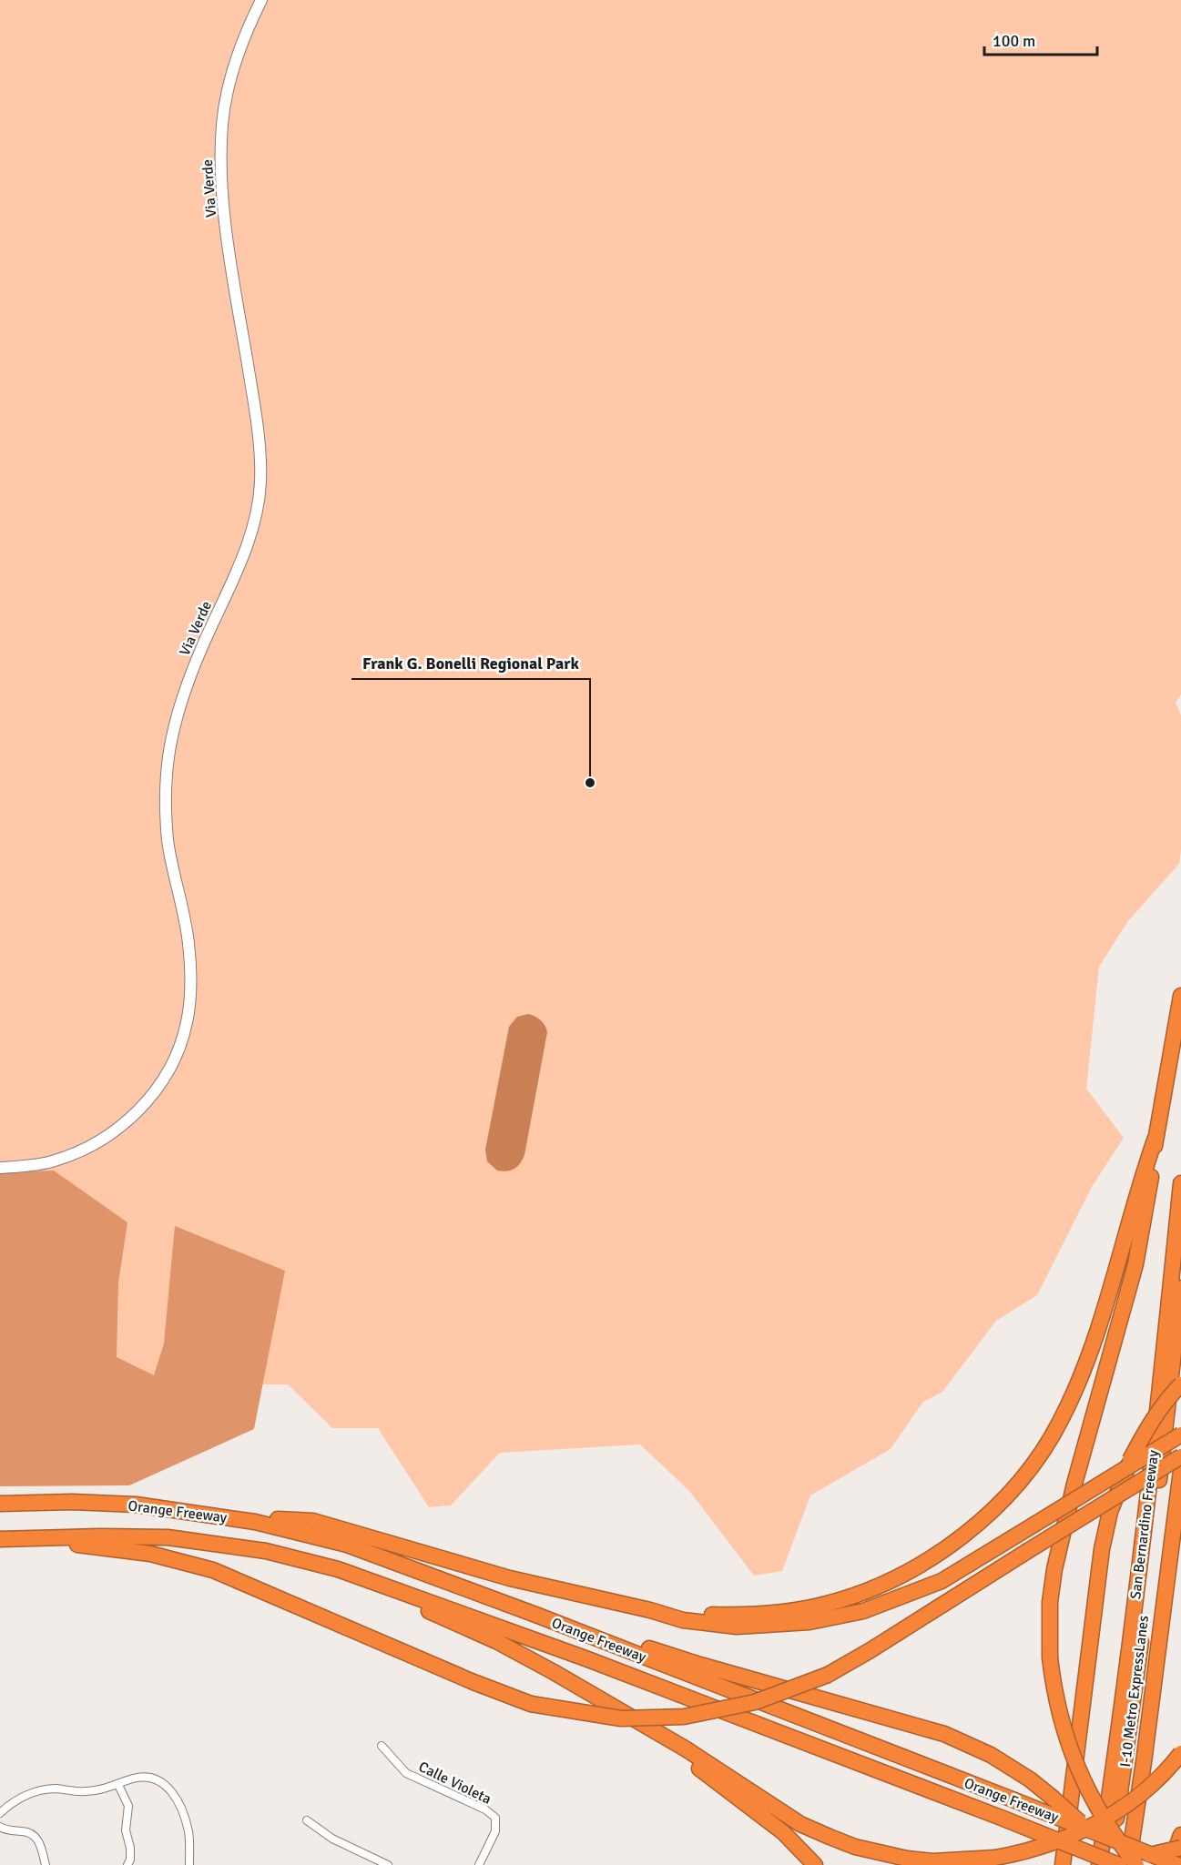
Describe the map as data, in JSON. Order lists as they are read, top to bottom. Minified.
{"streets":{"highway":["Orange Freeway","San Bernardino Freeway","I-10 Metro ExpressLanes"],"main road":["Via Verde"],"street":["Calle Violeta"]},"places":["Frank G. Bonelli Regional Park"],"scale_bar":"100 m"}
